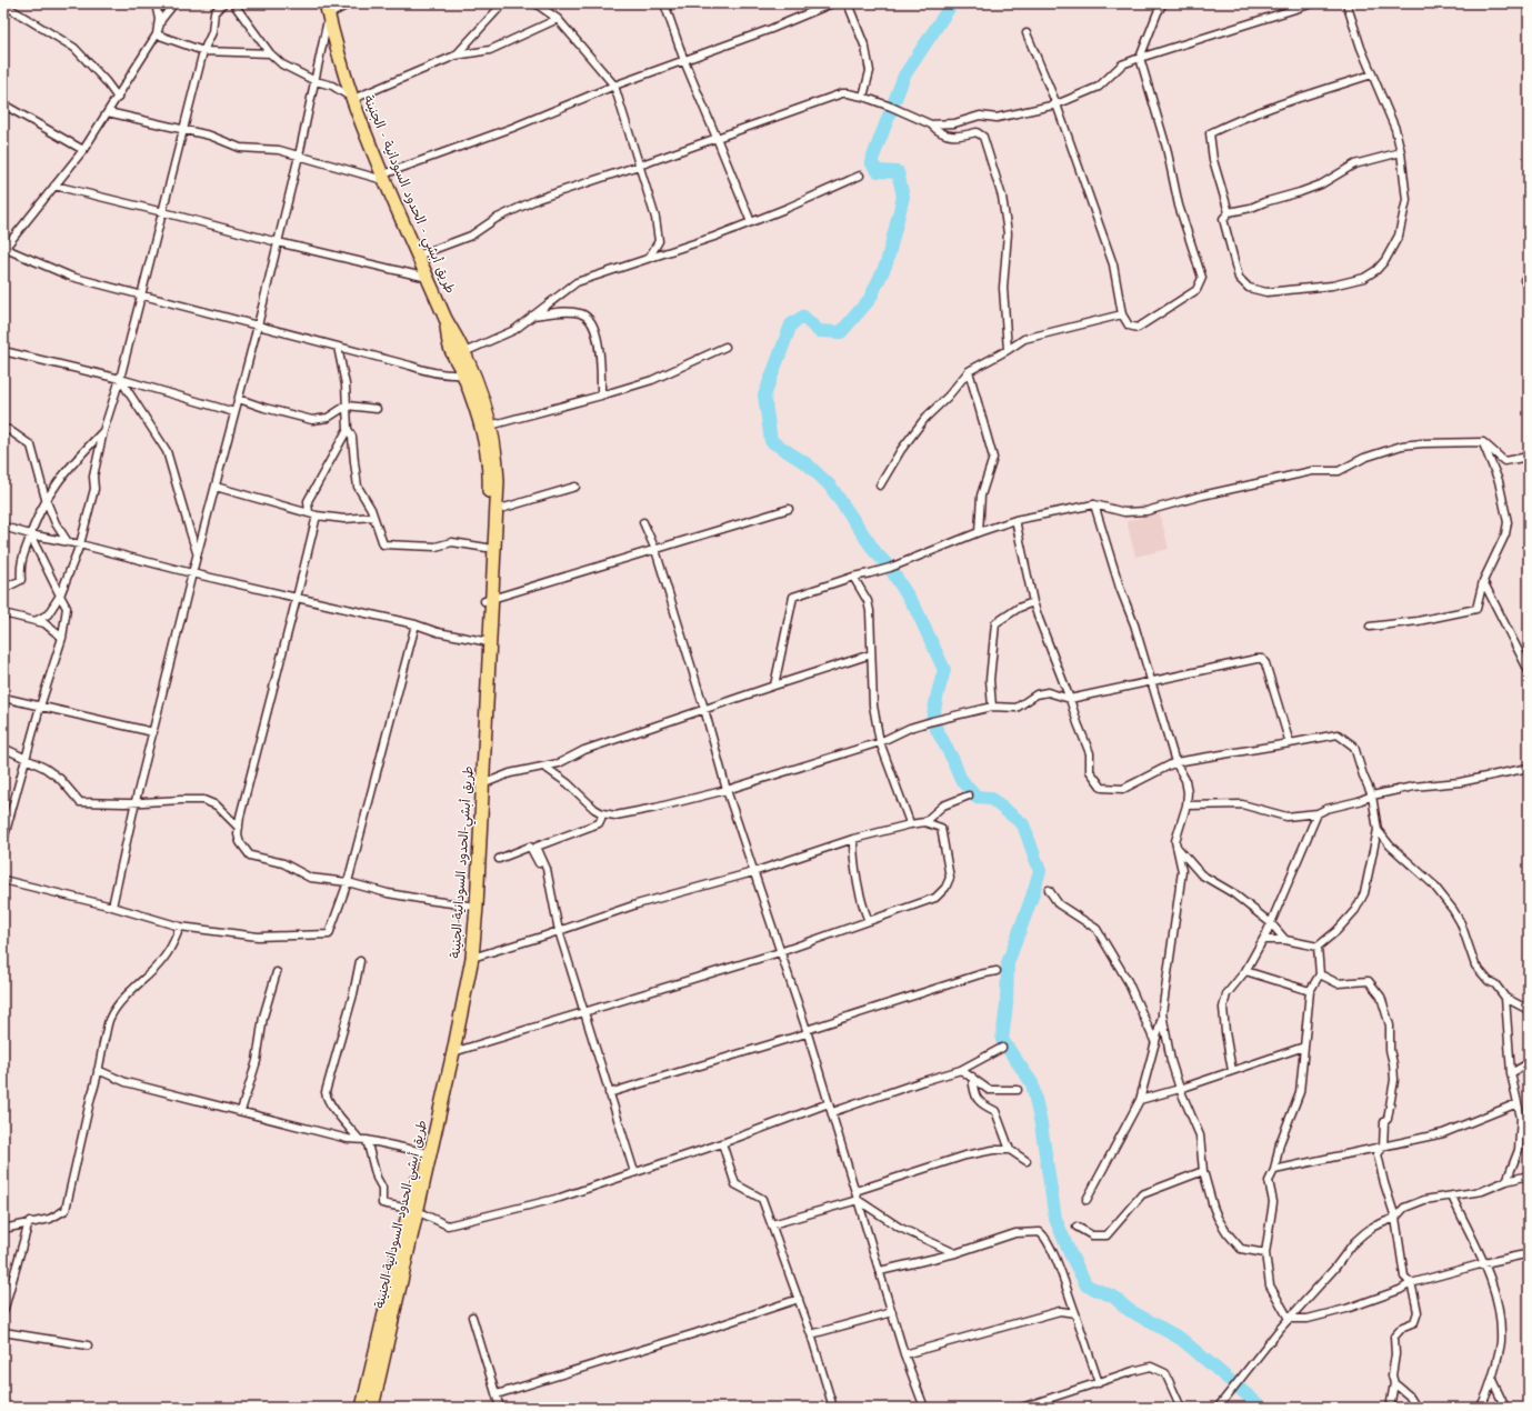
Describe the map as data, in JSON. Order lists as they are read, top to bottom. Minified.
{"streets":{"highway":["طريق أبشي - الحدود السودانية - الجنينة","طريق أبشي-الحدود السودانية-الجنينة"]},"crossings":[["طريق أبشي - الحدود السودانية - الجنينة","طريق أبشي-الحدود السودانية-الجنينة"]]}
